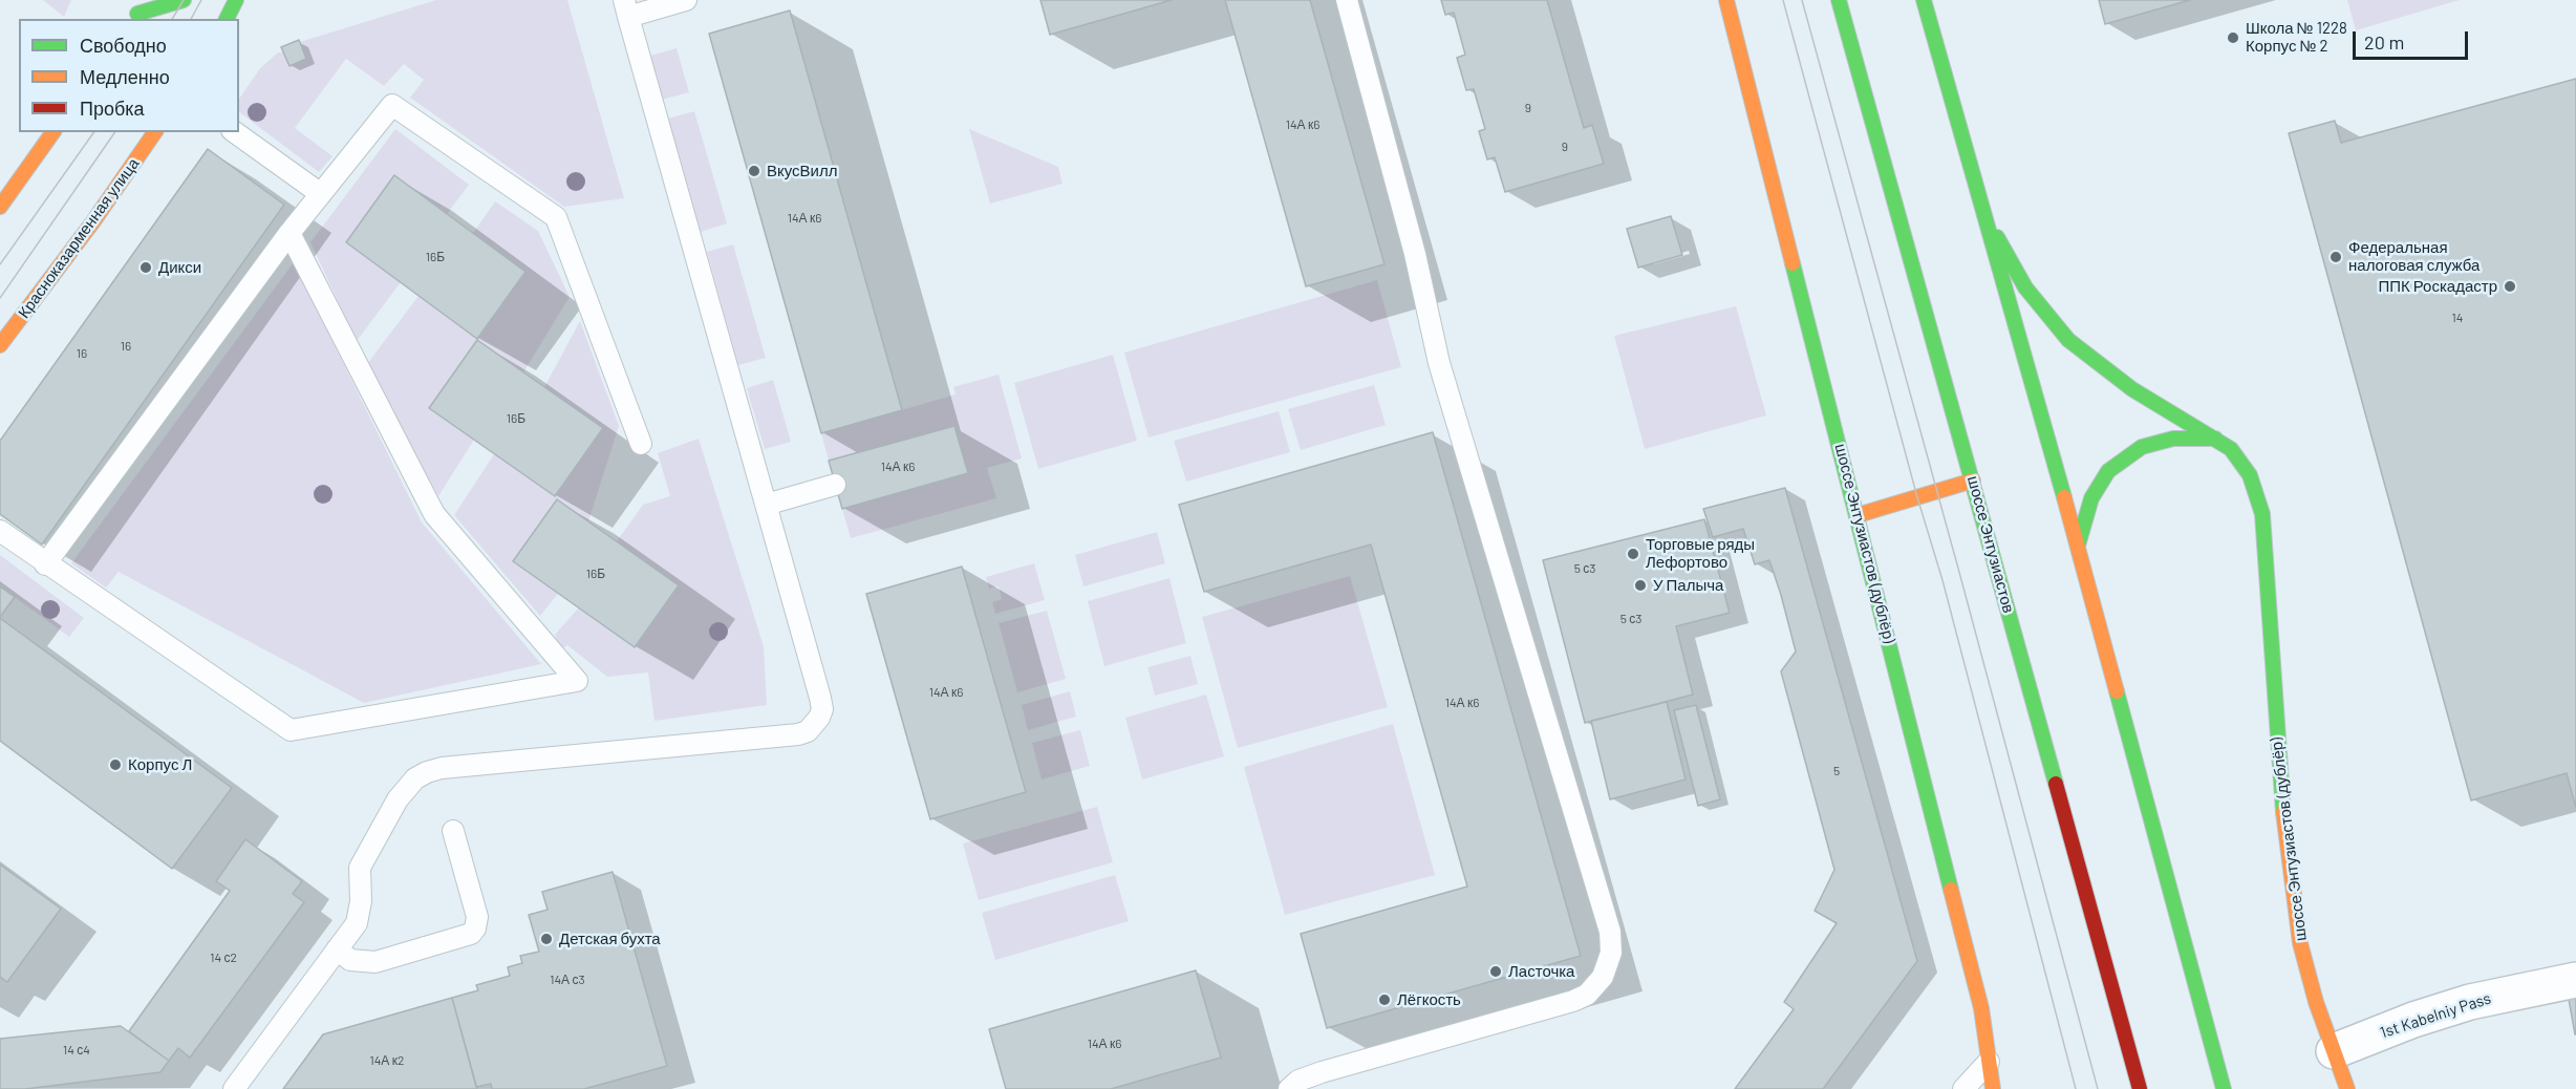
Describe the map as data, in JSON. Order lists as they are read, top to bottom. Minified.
{"streets":{"main road":["Красноказарменная улица","шоссе Энтузиастов (дублёр)","шоссе Энтузиастов"],"street":["1st Kabelniy Pass"]},"crossings":[["шоссе Энтузиастов (дублёр)","1st Kabelniy Pass"]],"places":["Школа № 1228 Корпус № 2","ВкусВилл","Федеральная налоговая служба","Дикси","ППК Роскадастр","Торговые ряды Лефортово","У Палыча","Корпус Л","Детская бухта","Ласточка","Лёгкость"],"house_numbers":["9","14А к6","9","14А к6","16Б","14","16","16","16Б","14А к6","5 с3","16Б","5 с3","14А к6","14А к6","5","14 с2","14А с3","14А к6","14 с4","14А к2"],"legend":["Свободно","Медленно","Пробка"],"scale_bar":"20 m"}
